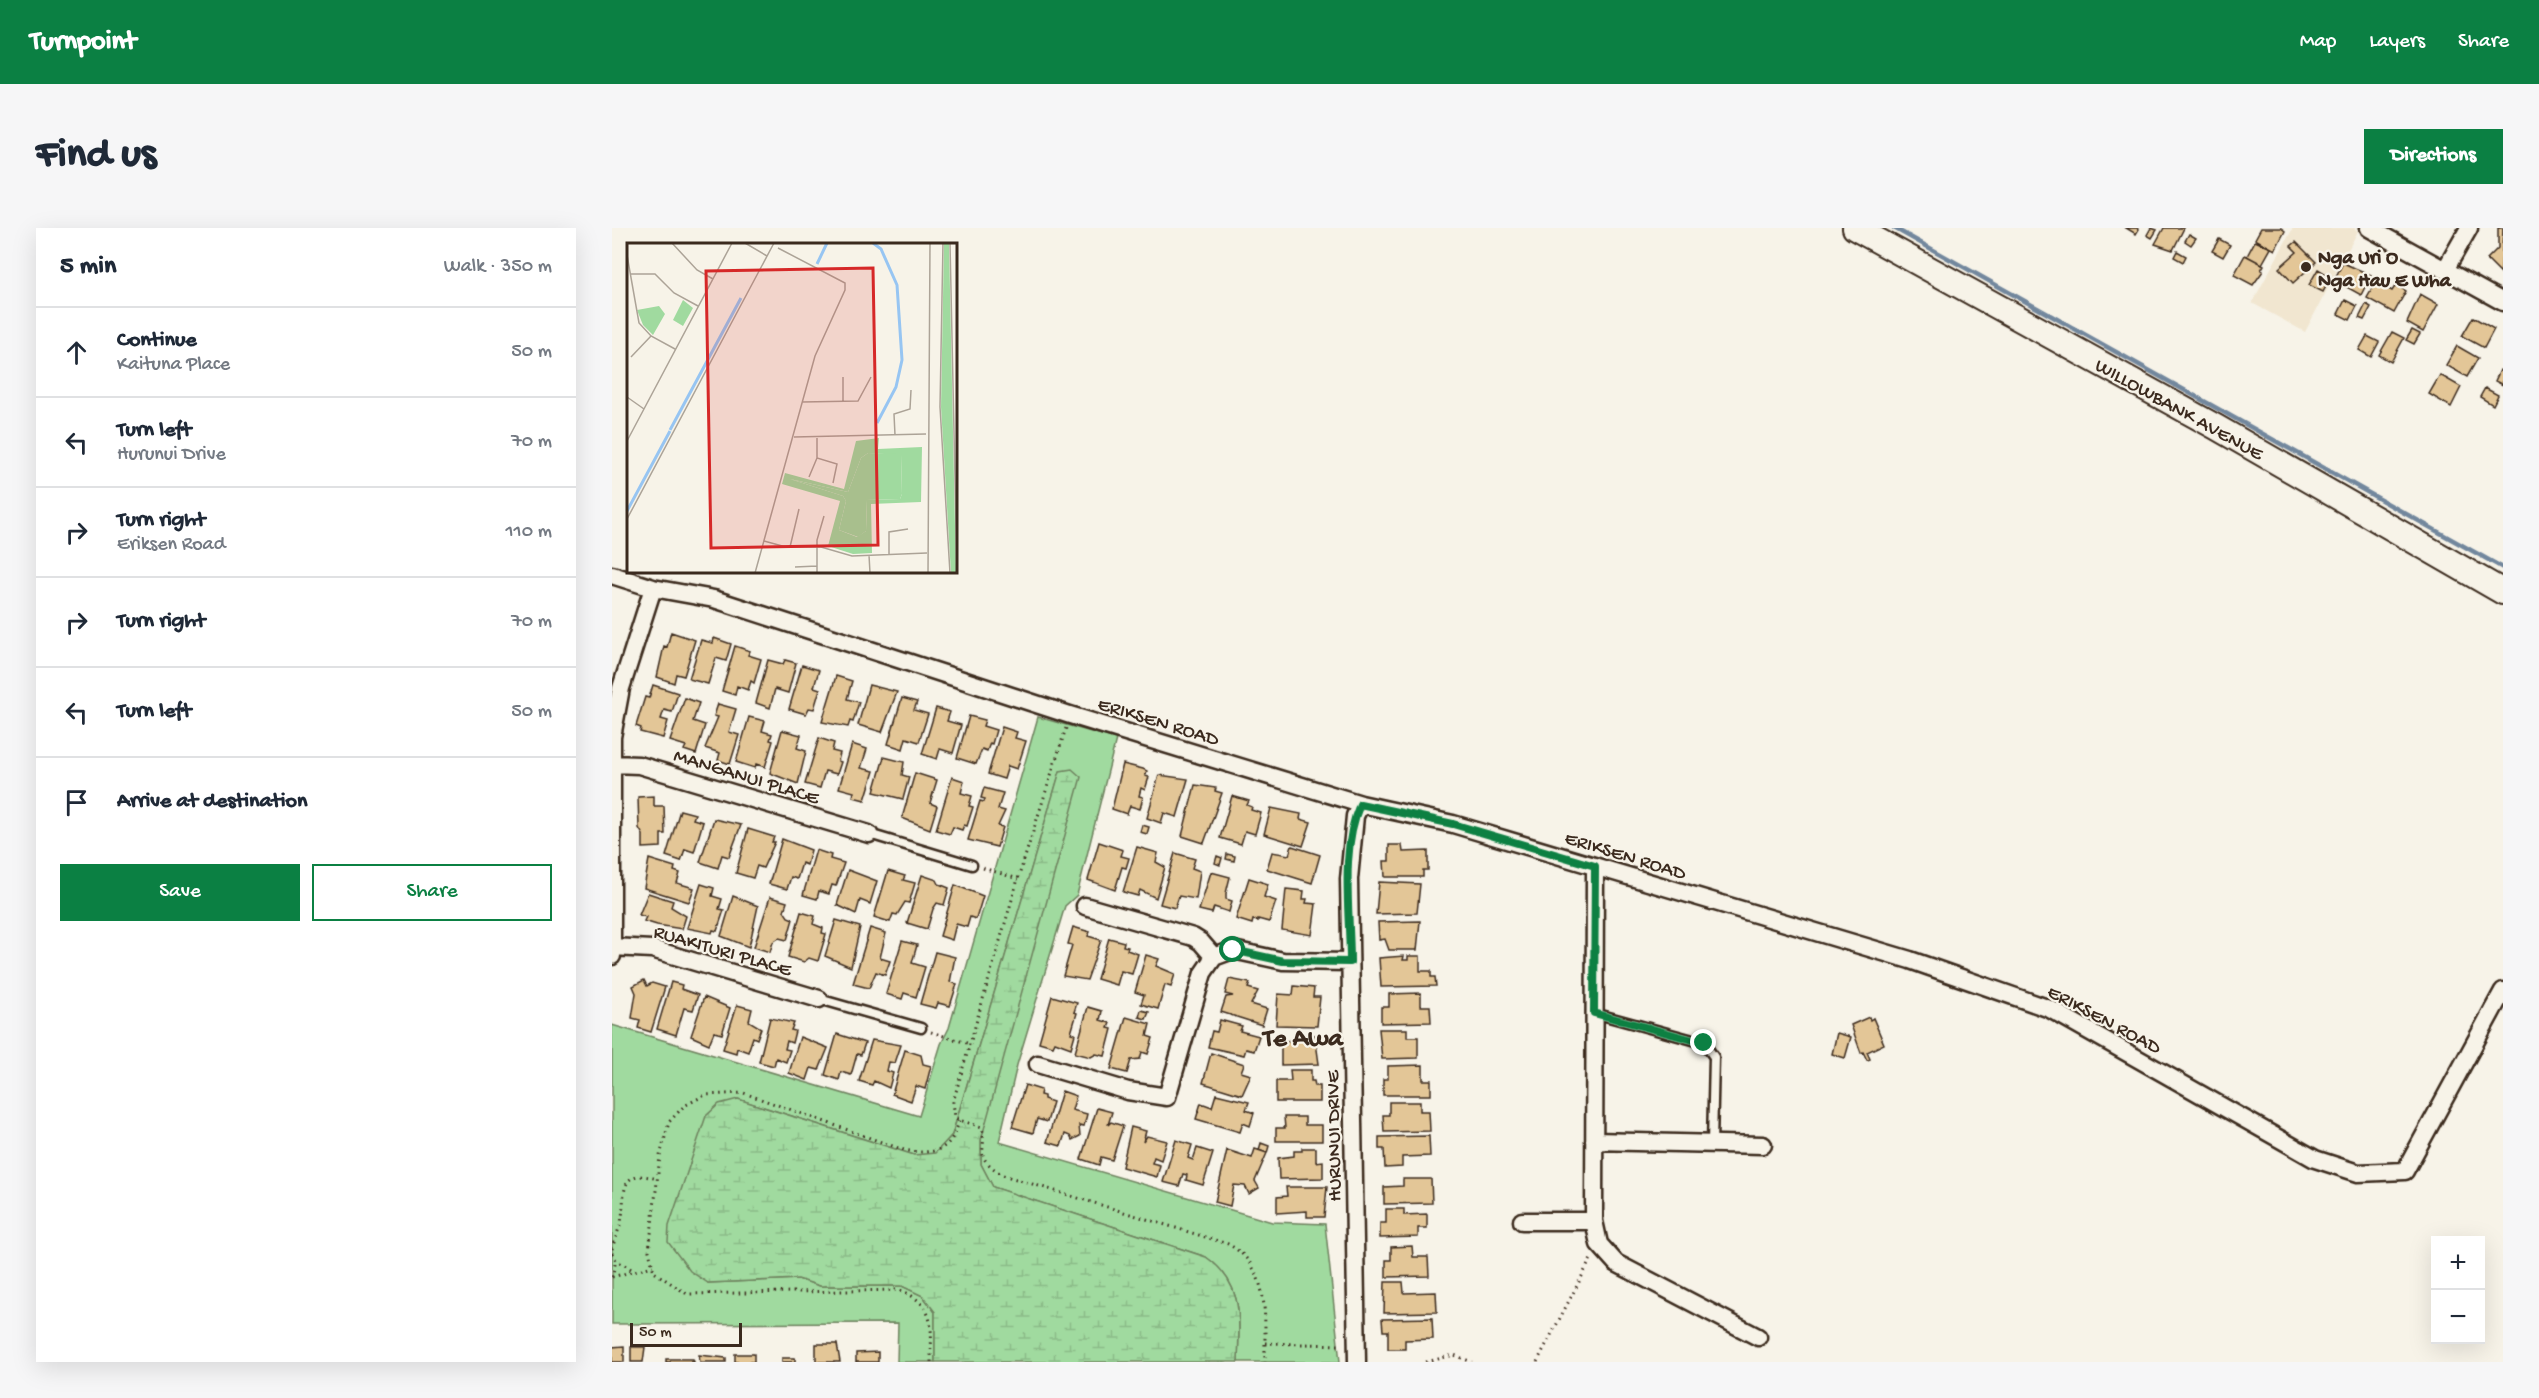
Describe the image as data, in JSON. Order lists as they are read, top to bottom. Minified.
{"streets":{"main road":["WILLOWBANK AVENUE"],"street":["ERIKSEN ROAD","MANGANUI PLACE","RUAKITURI PLACE","HURUNUI DRIVE"]},"crossings":[["ERIKSEN ROAD","HURUNUI DRIVE"]],"districts":["Te Awa"],"places":["Nga Uri O Nga Hau E Wha"],"scale_bar":"50 m","page":{"header":"Turnpoint","nav":["Map","Layers","Share"],"buttons":["Directions",["Save","Share"]],"title":"Find us","heading":["5 min","Walk · 350 m"],"list":[["Continue","Kaituna Place","50 m"],["Turn left","Hurunui Drive","70 m"],["Turn right","Eriksen Road","110 m"],["Turn right","70 m"],["Turn left","50 m"],"Arrive at destination"],"map_buttons":["+","−"],"scale":"50 m"}}
